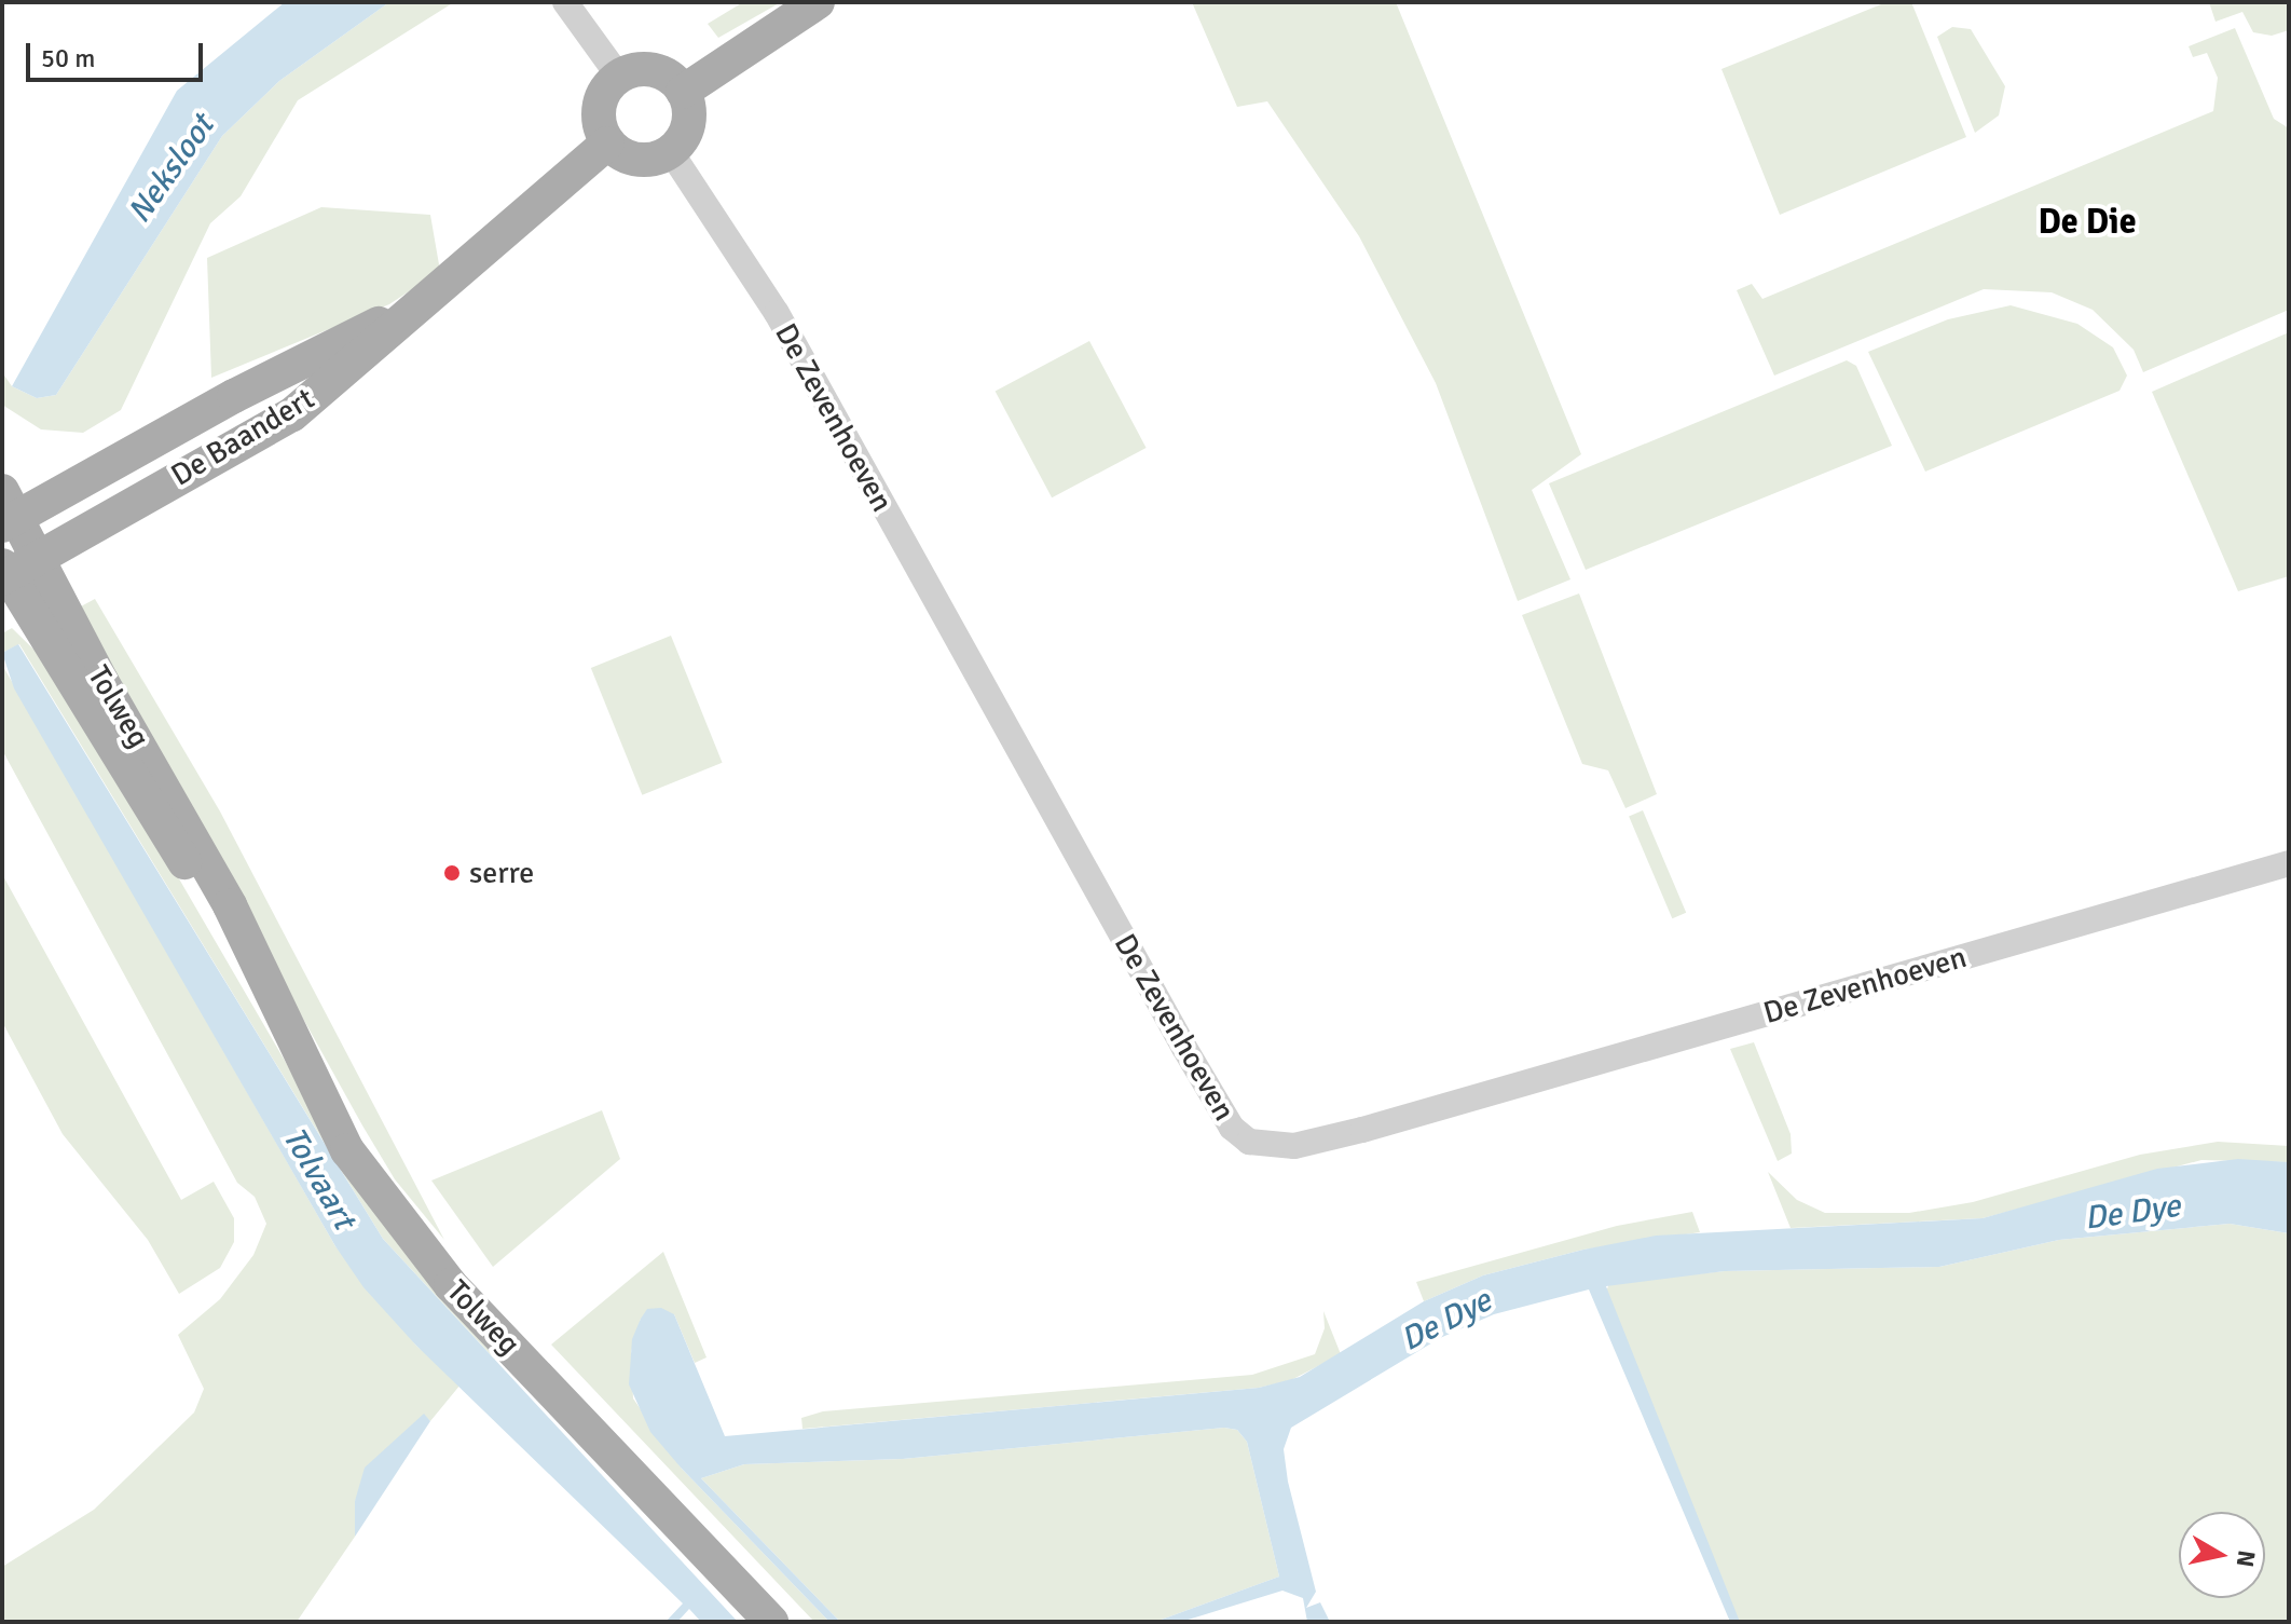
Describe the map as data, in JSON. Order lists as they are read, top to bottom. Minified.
{"streets":{"main road":["De Baandert","Tolweg"],"street":["De Zevenhoeven"]},"crossings":[["De Zevenhoeven","De Baandert"],["De Baandert","Tolweg"]],"districts":["De Die"],"water":["Neksloot","Tolvaart","De Dye"],"places":["serre"],"scale_bar":"50 m","north":"right"}
